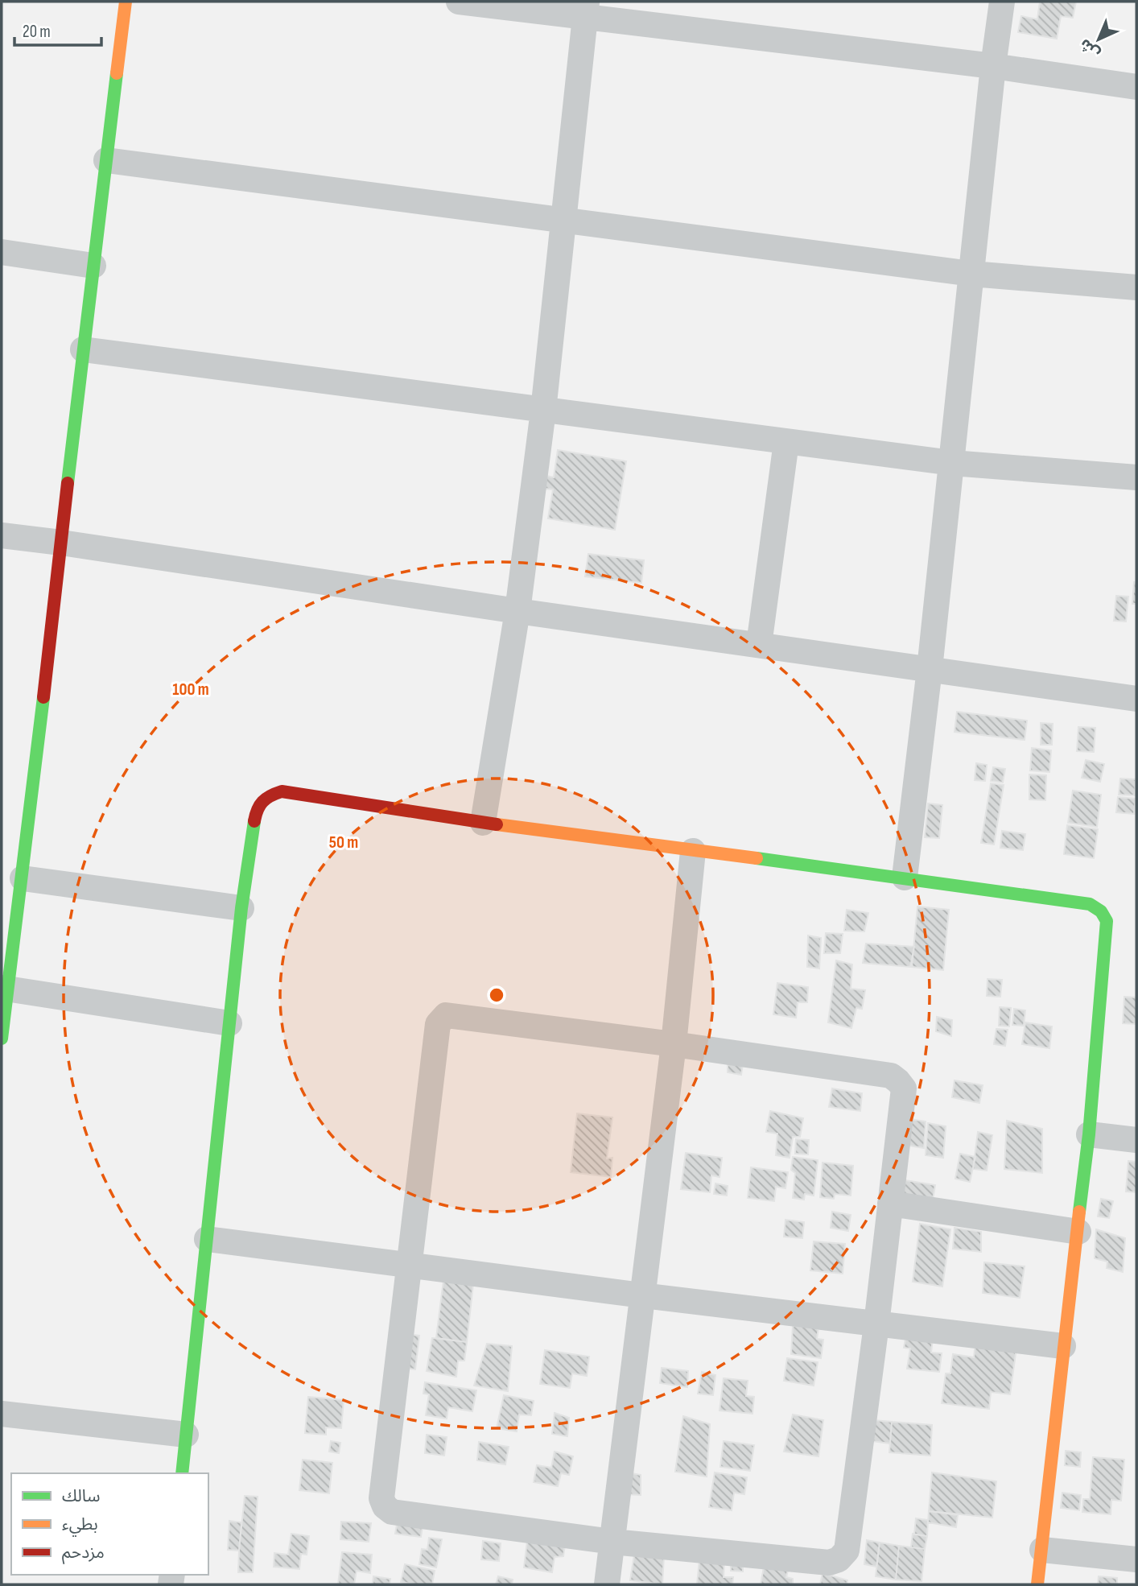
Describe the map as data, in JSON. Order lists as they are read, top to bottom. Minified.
{"legend":["سالك","بطيء","مزدحم"],"scale_bar":"20 m","north":"bottom left","rings":["100 m","50 m"]}
